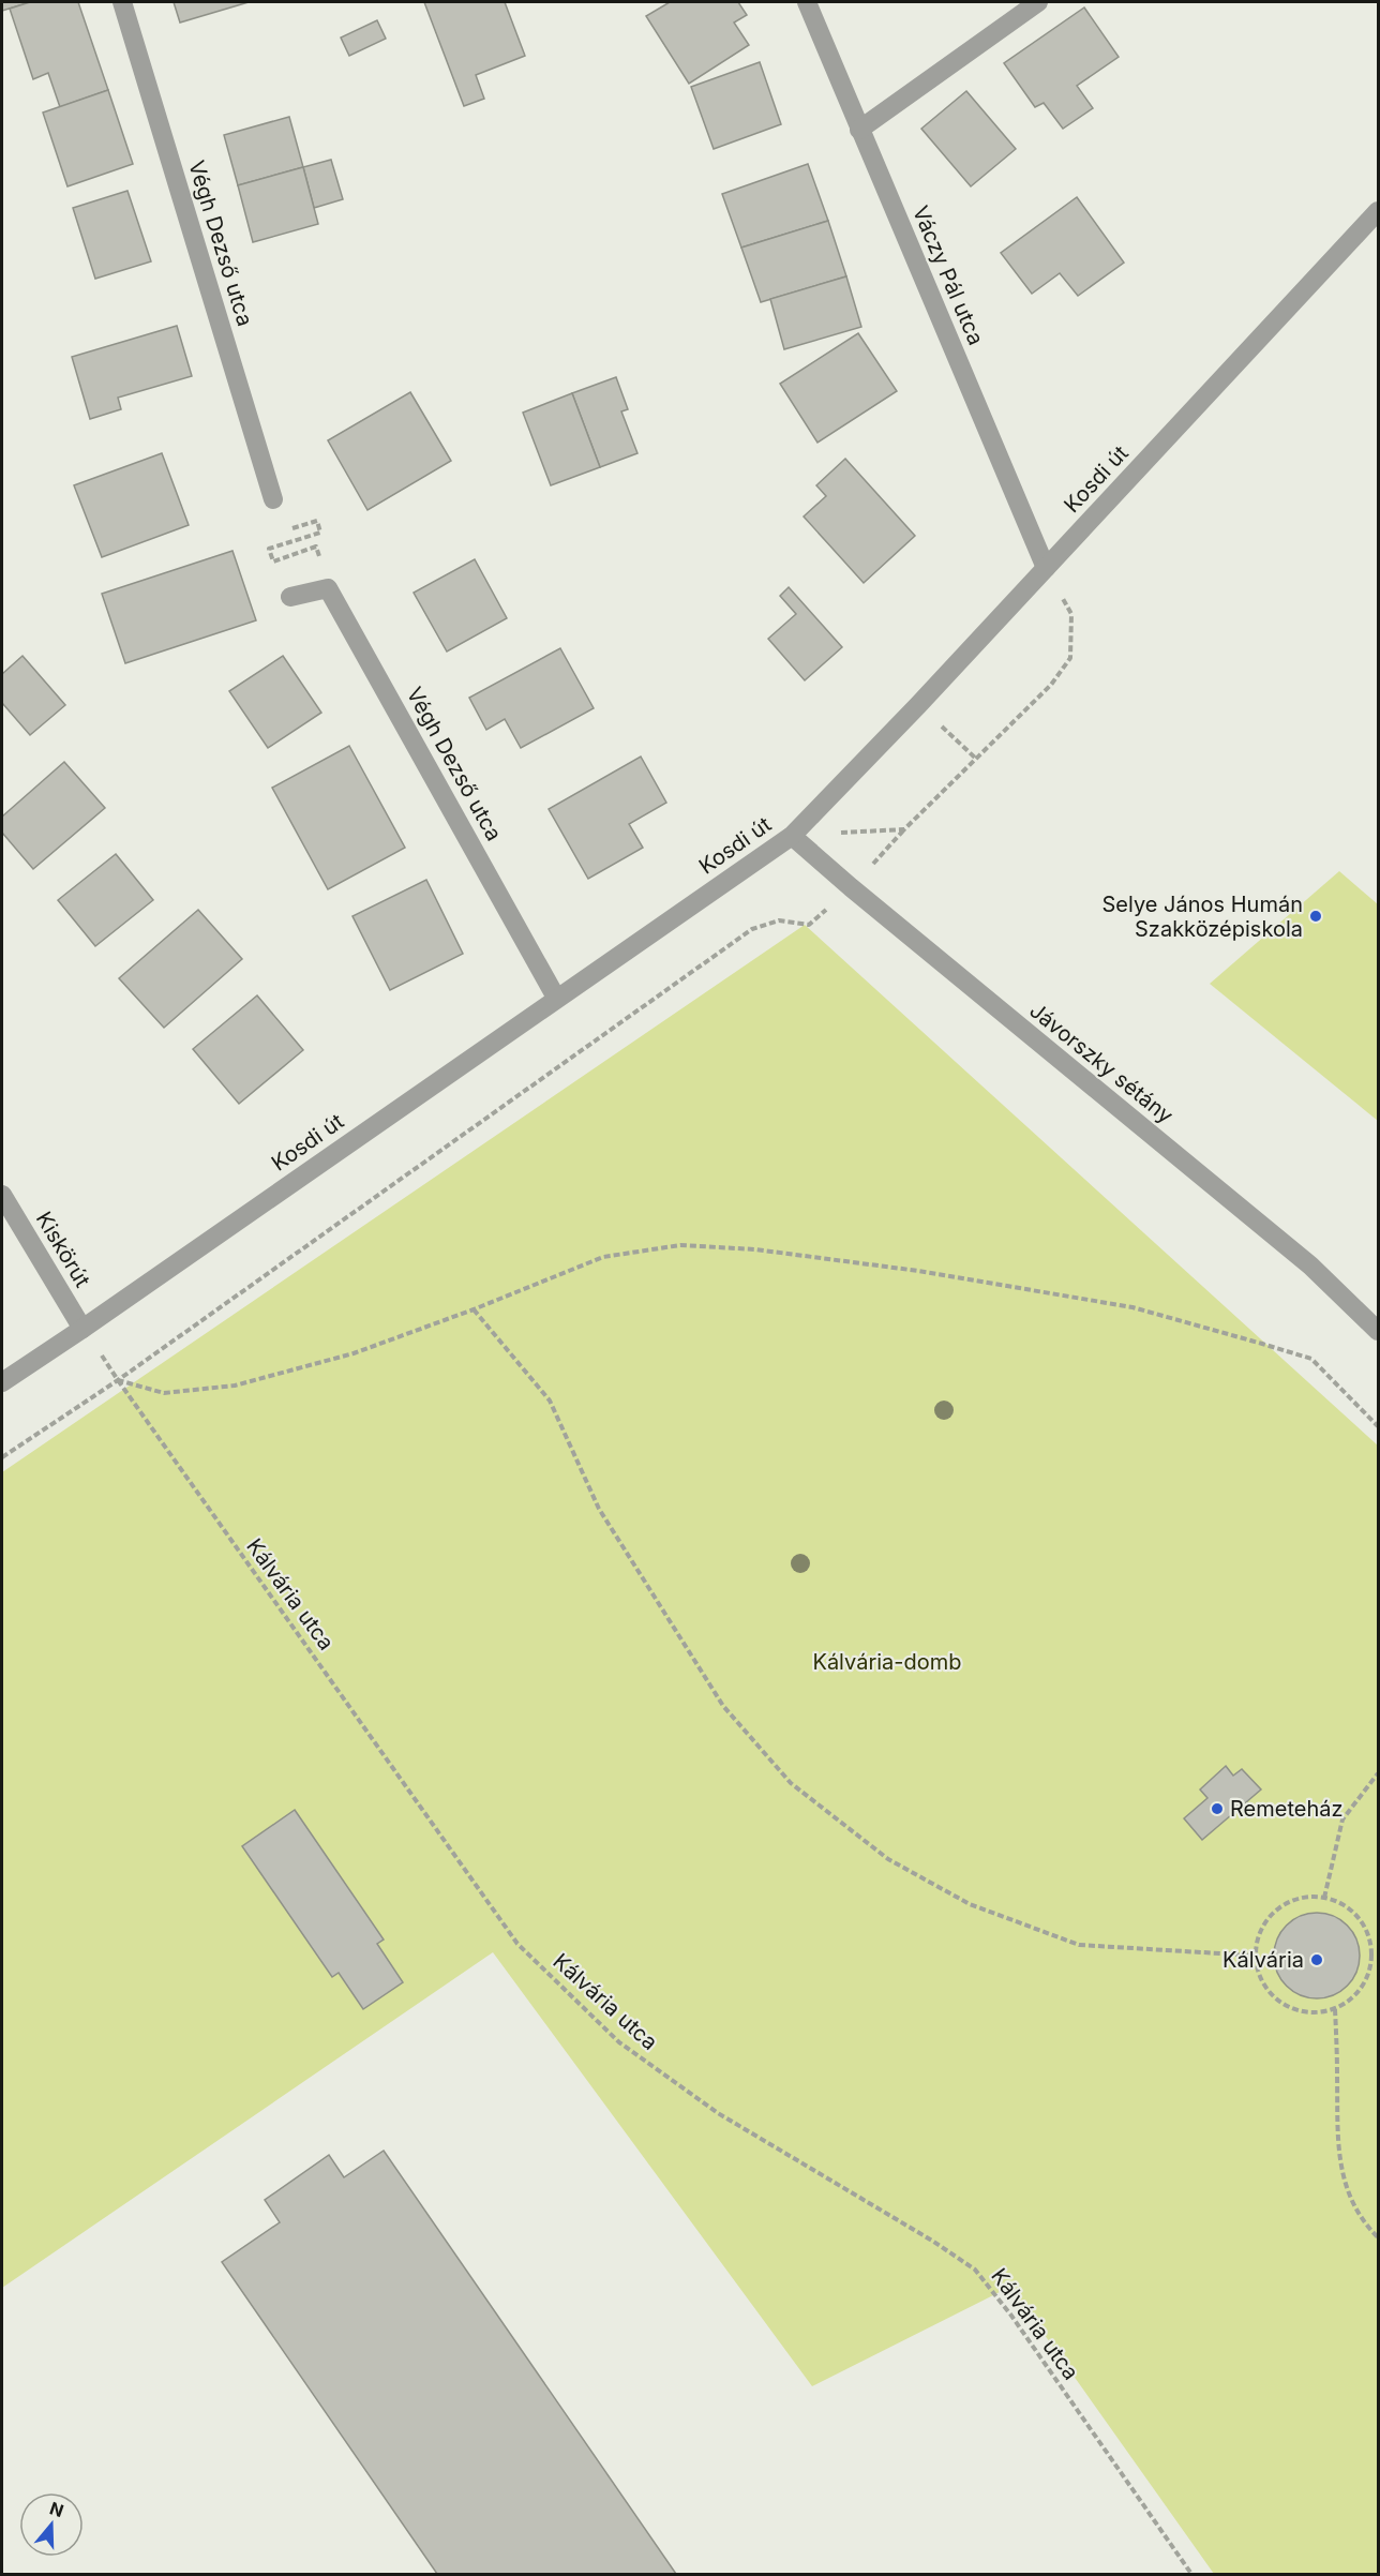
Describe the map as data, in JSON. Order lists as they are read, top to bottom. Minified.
{"streets":{"street":["Végh Dezső utca","Váczy Pál utca","Kosdi út","Jávorszky sétány","Kiskörút"],"path":["Kálvária utca"]},"crossings":[["Végh Dezső utca","Kosdi út"],["Váczy Pál utca","Kosdi út"],["Kosdi út","Jávorszky sétány"],["Kosdi út","Kiskörút"],["Kosdi út","Kálvária utca"],["Kiskörút","Kálvária utca"]],"parks":["Kálvária-domb"],"places":["Selye János Humán Szakközépiskola","Remeteház","Kálvária"],"north":"top"}
